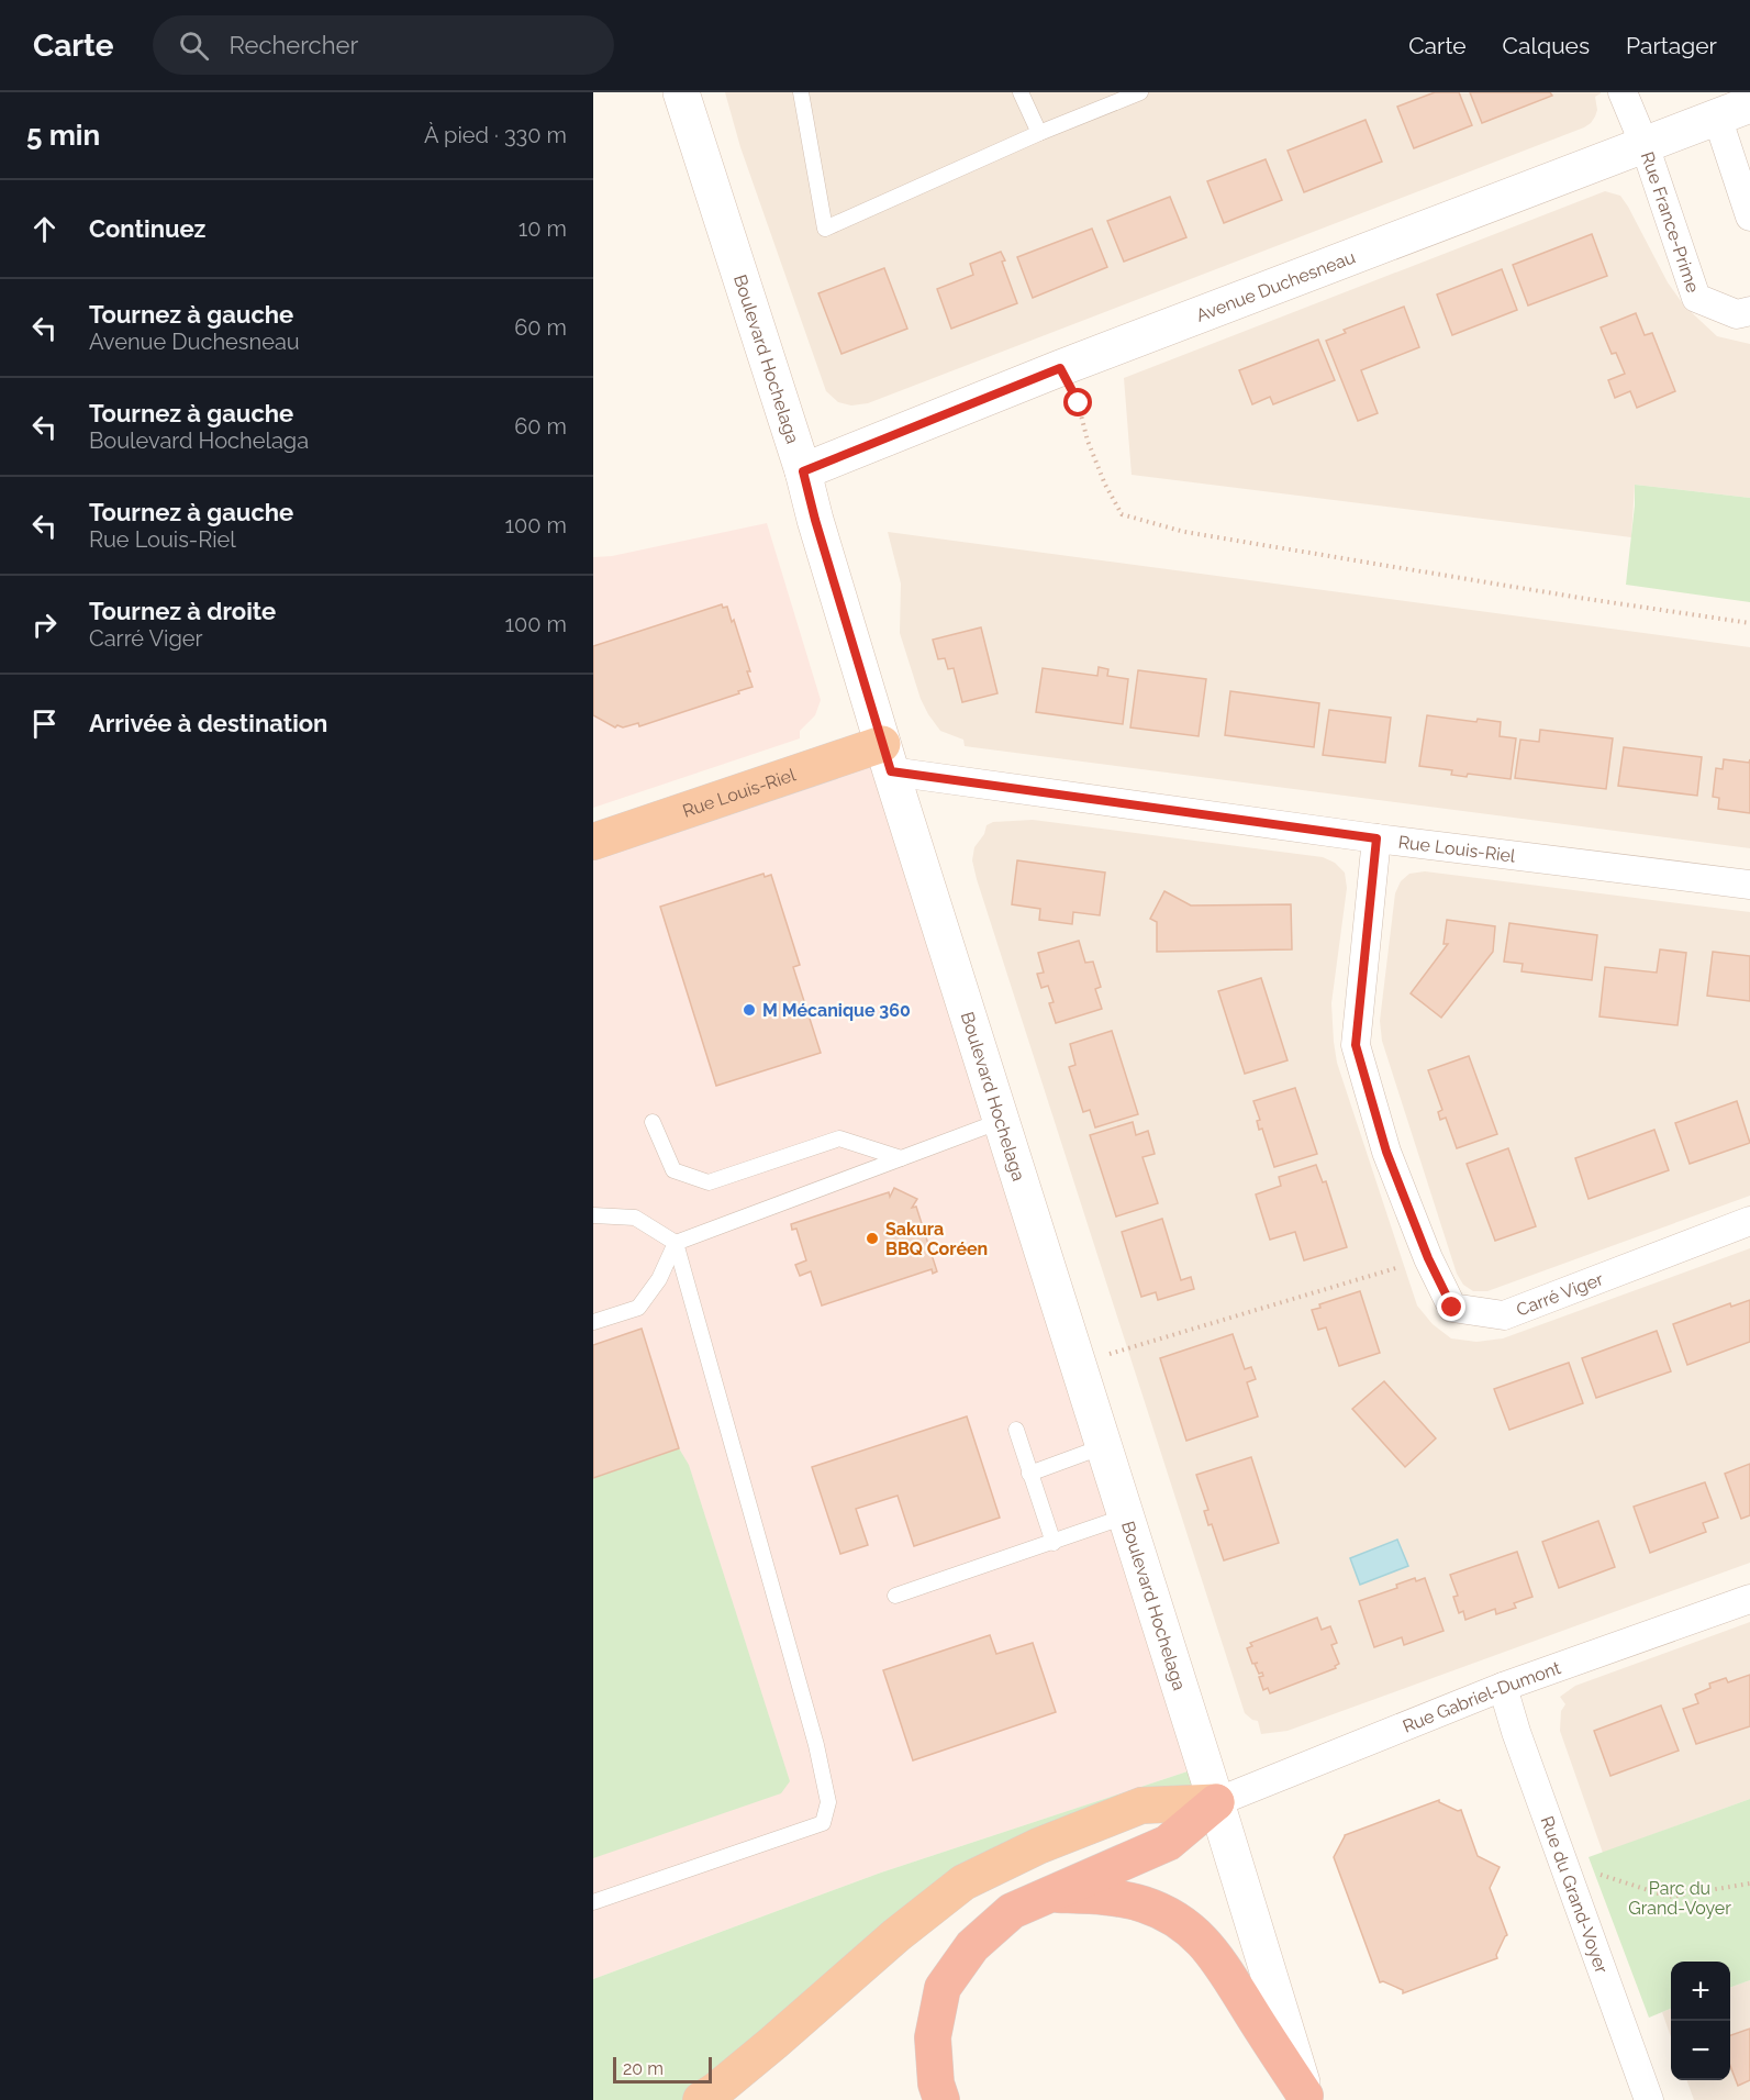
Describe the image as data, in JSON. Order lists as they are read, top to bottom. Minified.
{"streets":{"highway":["Rue Louis-Riel"],"main road":["Avenue Duchesneau","Boulevard Hochelaga"],"street":["Rue France-Prime","Carré Viger","Rue Gabriel-Dumont","Rue du Grand-Voyer"]},"crossings":[["Rue France-Prime","Avenue Duchesneau"],["Avenue Duchesneau","Boulevard Hochelaga"],["Boulevard Hochelaga","Rue Louis-Riel"],["Boulevard Hochelaga","Rue Gabriel-Dumont"],["Rue Louis-Riel","Carré Viger"],["Rue Gabriel-Dumont","Rue du Grand-Voyer"]],"parks":["Parc du Grand-Voyer"],"places":["M Mécanique 360","Sakura BBQ Coréen"],"scale_bar":"20 m","page":{"header":"Carte","search":"Rechercher","nav":["Carte","Calques","Partager"],"heading":["5 min","À pied · 330 m"],"list":[["Continuez","10 m"],["Tournez à gauche","Avenue Duchesneau","60 m"],["Tournez à gauche","Boulevard Hochelaga","60 m"],["Tournez à gauche","Rue Louis-Riel","100 m"],["Tournez à droite","Carré Viger","100 m"],"Arrivée à destination"],"map_buttons":["+","−"],"scale":"20 m"}}
